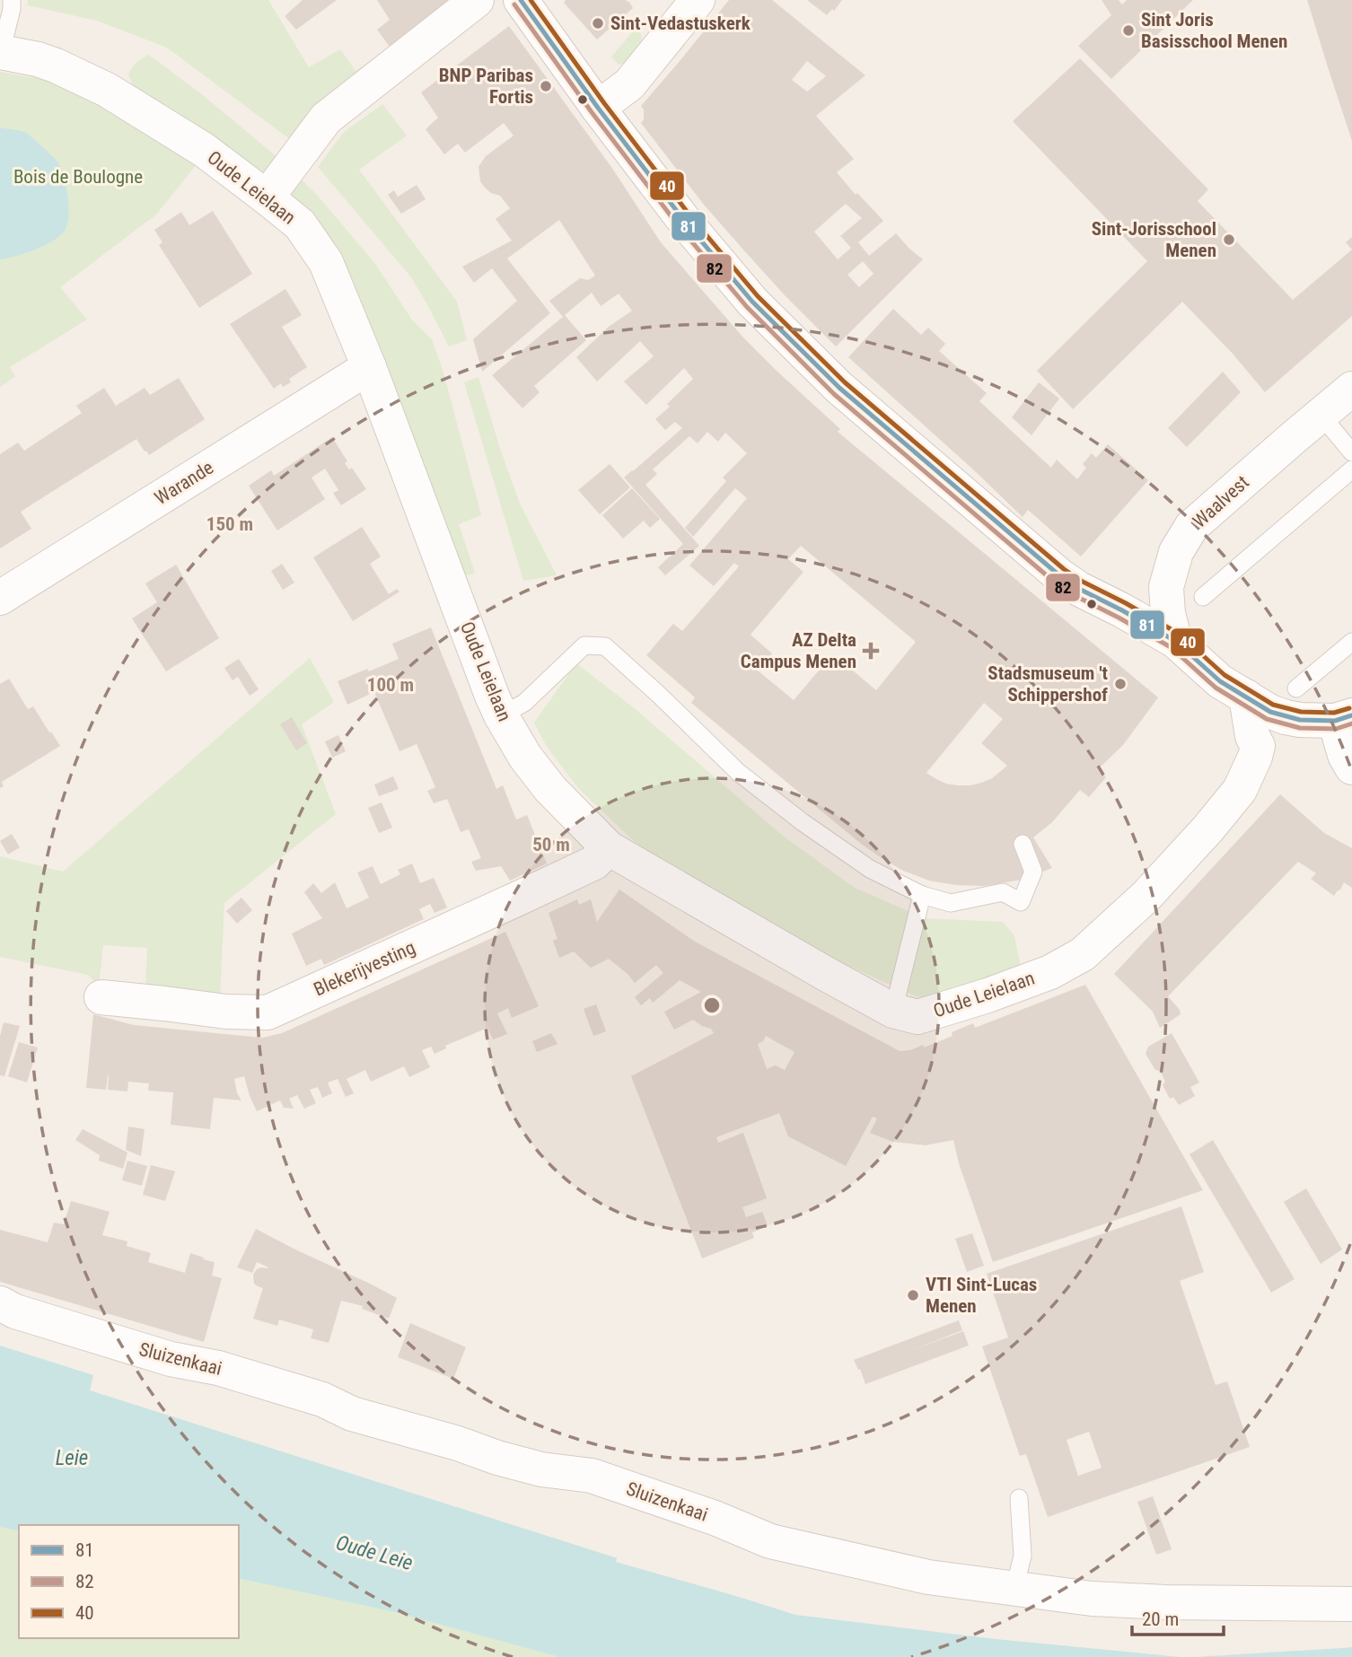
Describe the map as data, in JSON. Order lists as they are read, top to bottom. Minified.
{"streets":{"street":["Oude Leielaan","Warande","Waalvest","Blekerijvesting","Sluizenkaai"]},"crossings":[["Oude Leielaan","Warande"],["Oude Leielaan","Blekerijvesting"]],"water":["Leie","Oude Leie"],"parks":["Bois de Boulogne"],"places":{"other":["Sint-Vedastuskerk","Sint Joris Basisschool Menen","BNP Paribas Fortis","Sint-Jorisschool Menen","Stadsmuseum 't Schippershof","VTI Sint-Lucas Menen"],"health":["AZ Delta Campus Menen"]},"lines":["transit line 81","transit line 40","transit line 82"],"legend":["81","82","40"],"scale_bar":"20 m","rings":["150 m","100 m","50 m"]}
